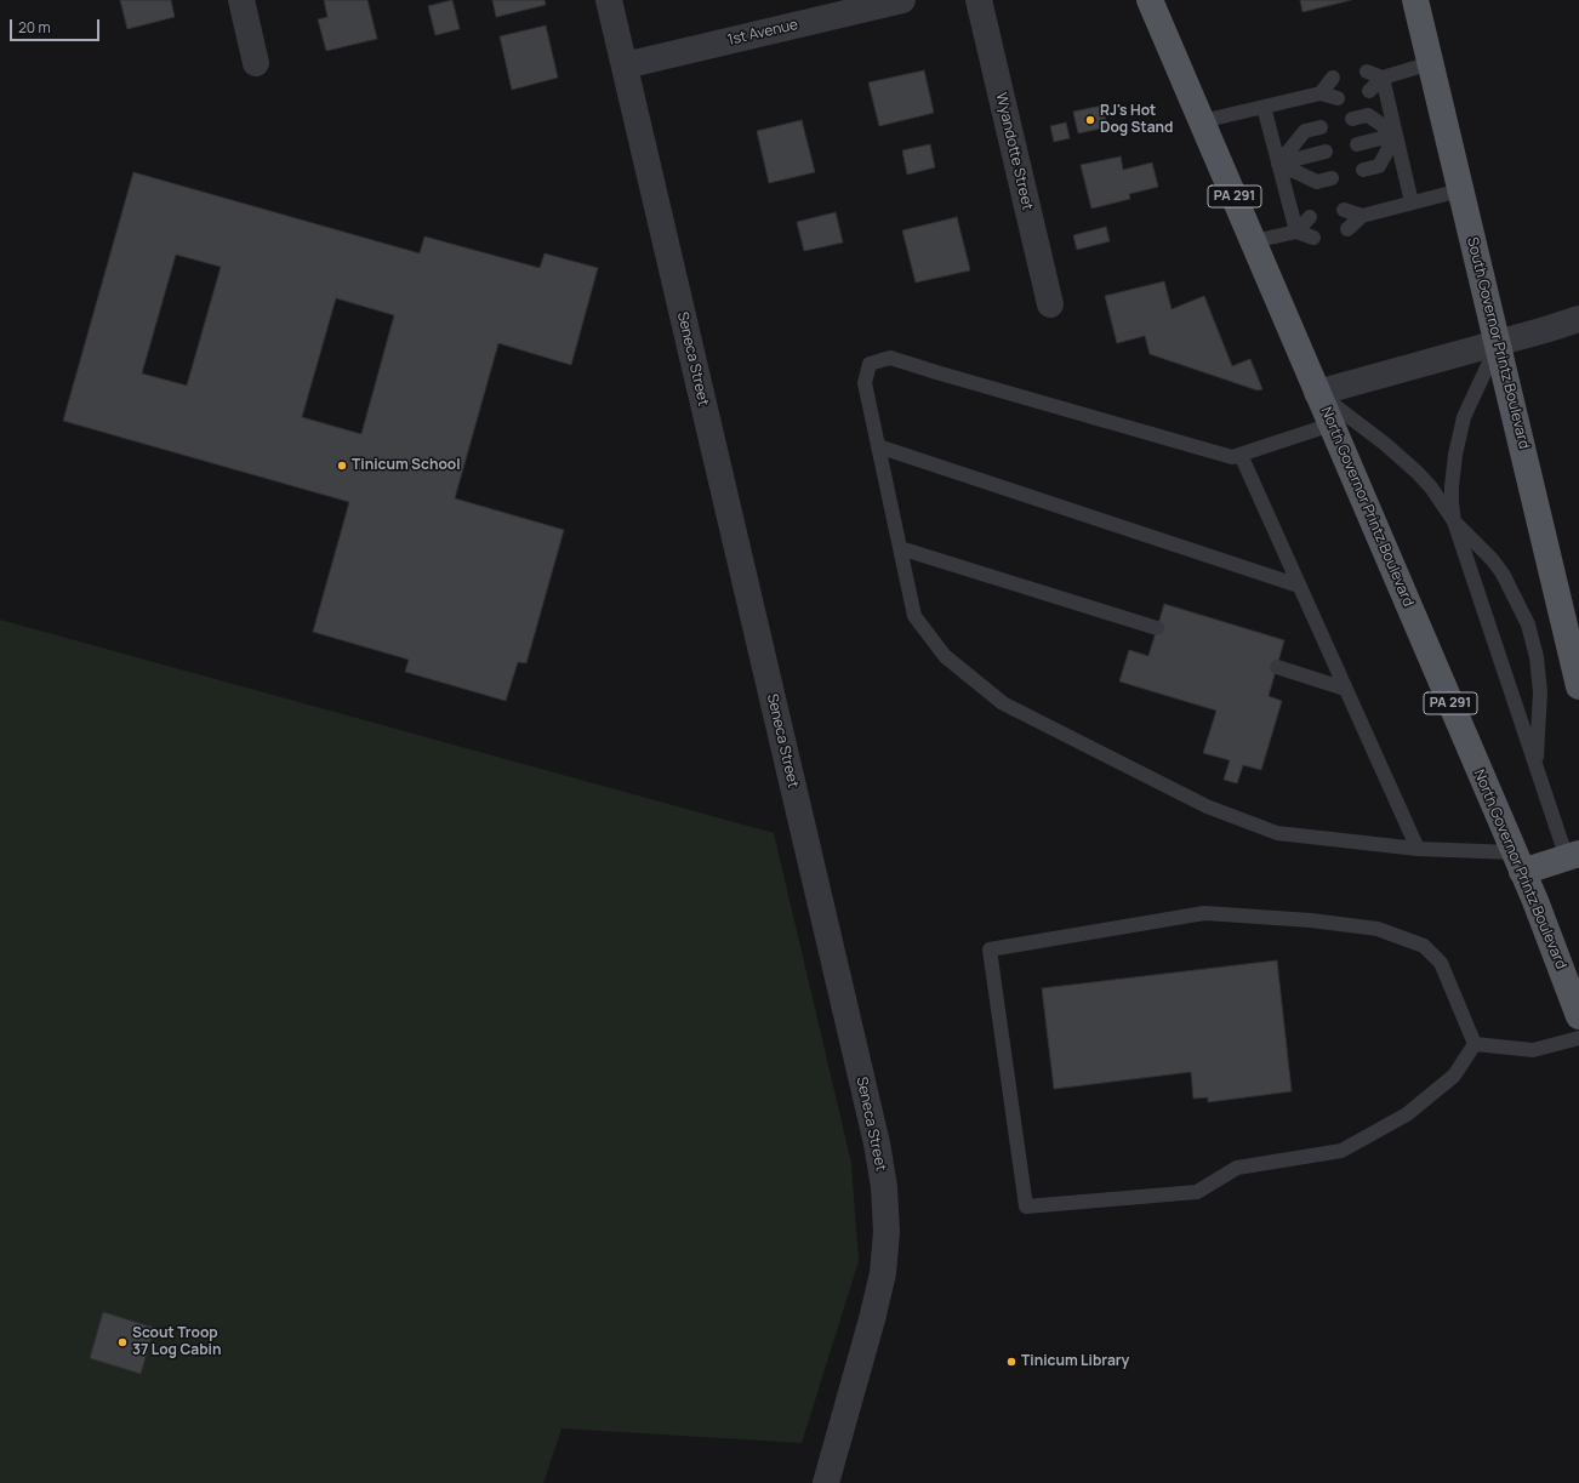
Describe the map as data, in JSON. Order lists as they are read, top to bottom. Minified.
{"streets":{"main road":["PA 291","South Governor Printz Boulevard","North Governor Printz Boulevard"],"street":["1st Avenue","Wyandotte Street","Seneca Street"]},"crossings":[["1st Avenue","Seneca Street"]],"places":["RJ's Hot Dog Stand","Tinicum School","Scout Troop 37 Log Cabin","Tinicum Library"],"scale_bar":"20 m"}
